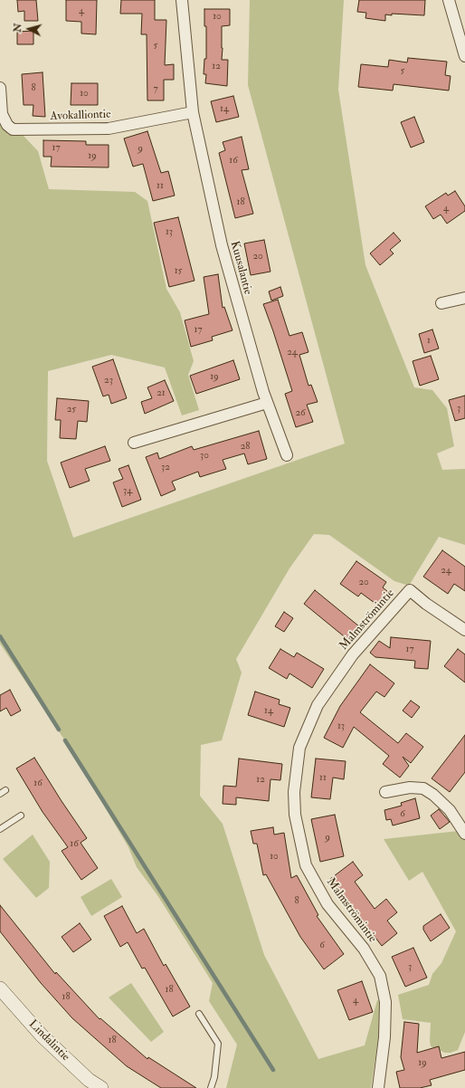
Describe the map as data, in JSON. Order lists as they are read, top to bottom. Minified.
{"streets":{"street":["Avokalliontie","Kuusalantie","Malmströmintie","Lindalintie"]},"crossings":[["Avokalliontie","Kuusalantie"]],"house_numbers":["4","10","5","12","5","8","7","10","14","17","9","19","16","11","18","4","13","20","15","17","1","24","19","23","21","3","25","26","28","30","32","34","24","20","17","14","13","11","12","16","6","9","16","10","8","6","3","18","18","4","18","19"],"north":"left"}
